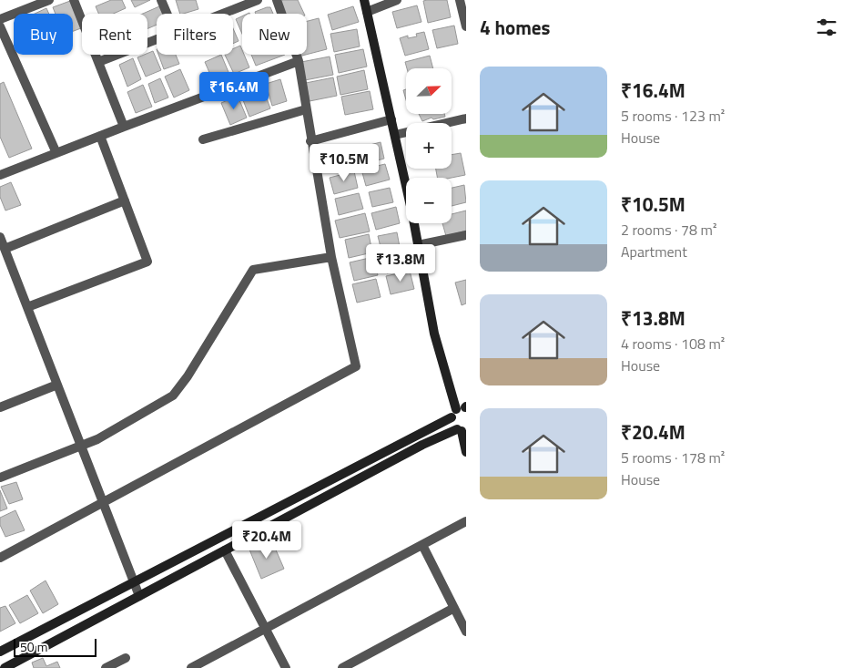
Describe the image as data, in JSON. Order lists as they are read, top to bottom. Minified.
{"scale_bar":"50 m","north":"top right","page":{"heading":"4 homes","chip":["Buy","Rent","Filters","New"],"list":[{"name":"₹16.4M","note":"5 rooms · 123 m² · House"},{"name":"₹10.5M","note":"2 rooms · 78 m² · Apartment"},{"name":"₹13.8M","note":"4 rooms · 108 m² · House"},{"name":"₹20.4M","note":"5 rooms · 178 m² · House"}],"map_buttons":["+","−"],"price":["₹16.4M","₹10.5M","₹13.8M","₹20.4M"],"scale":"50 m"}}
